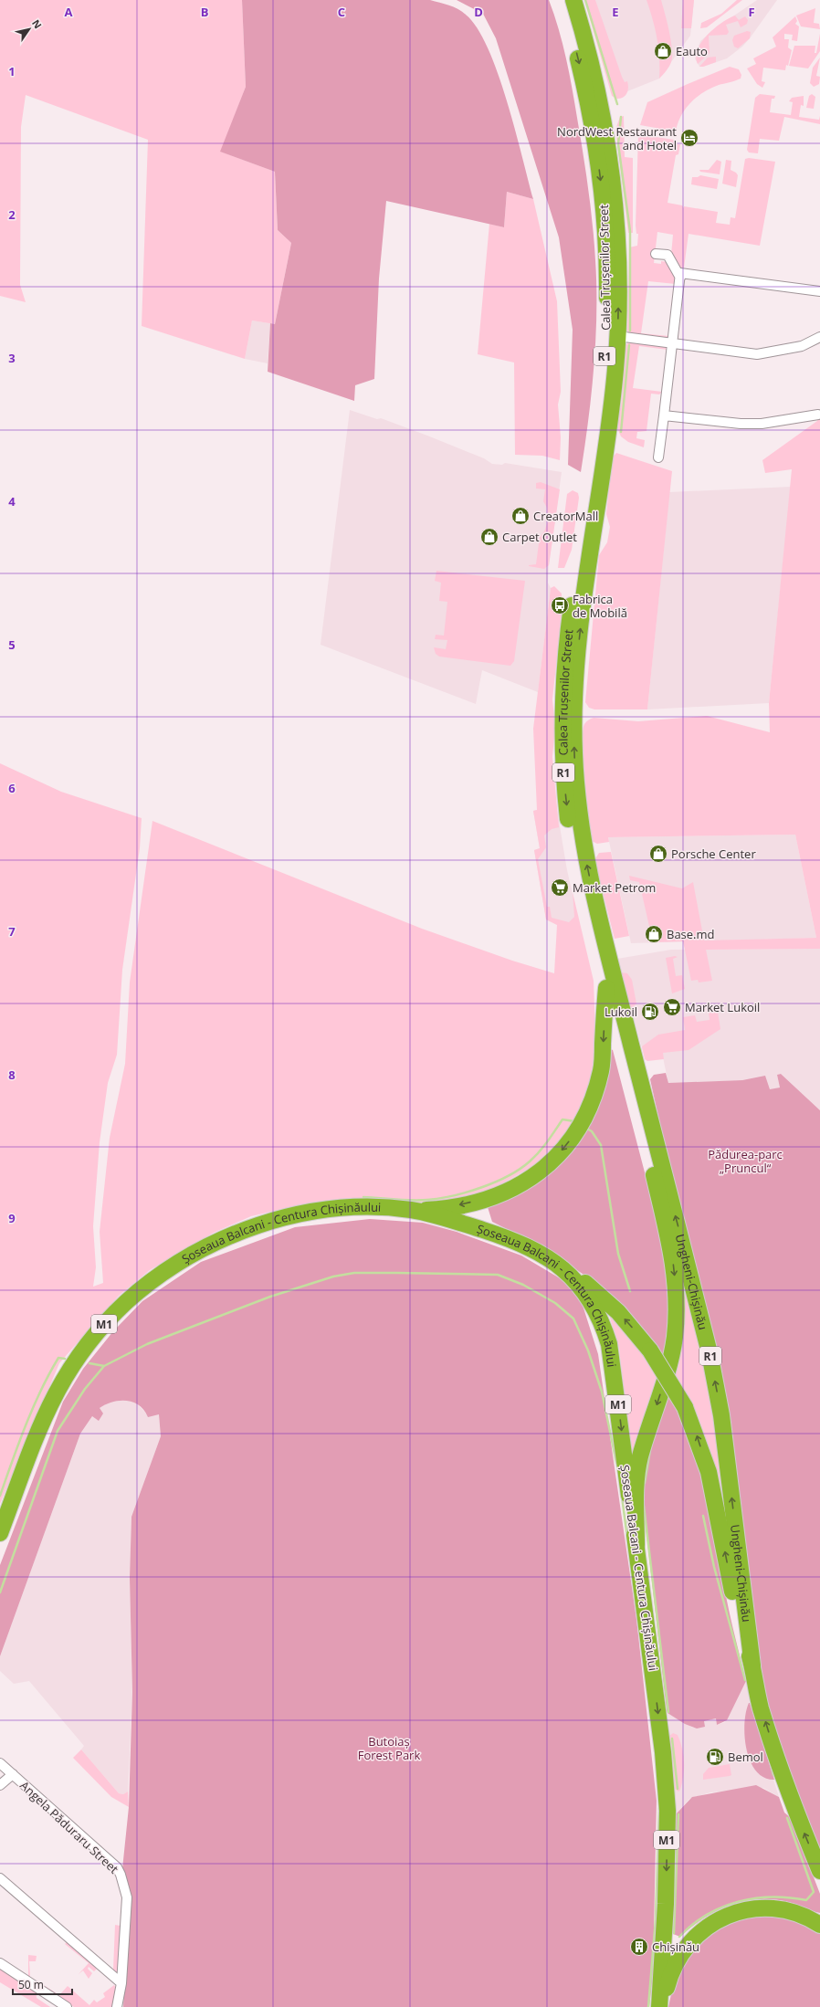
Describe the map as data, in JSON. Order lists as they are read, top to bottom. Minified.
{"streets":{"highway":["Calea Trușenilor Street","R1","Șoseaua Balcani - Centura Chișinăului","Ungheni-Chișinău","M1"],"street":["Angela Păduraru Street"]},"crossings":[["Calea Trușenilor Street","Ungheni-Chișinău"],["Șoseaua Balcani - Centura Chișinăului","Ungheni-Chișinău"],["Șoseaua Balcani - Centura Chișinăului","M1"],["Ungheni-Chișinău","M1"]],"parks":["Pădurea-parc „Pruncul“","Butoiaș Forest Park"],"places":{"shop":["Eauto","CreatorMall","Carpet Outlet","Porsche Center","Base.md"],"hotel":["NordWest Restaurant and Hotel"],"bus stop":["Fabrica de Mobilă"],"supermarket":["Market Petrom","Market Lukoil"],"fuel station":["Lukoil","Bemol"],"building":["Chișinău"]},"scale_bar":"50 m","north":"top right","grid":{"columns":["A","B","C","D","E","F"],"rows":["1","2","3","4","5","6","7","8","9"]}}
